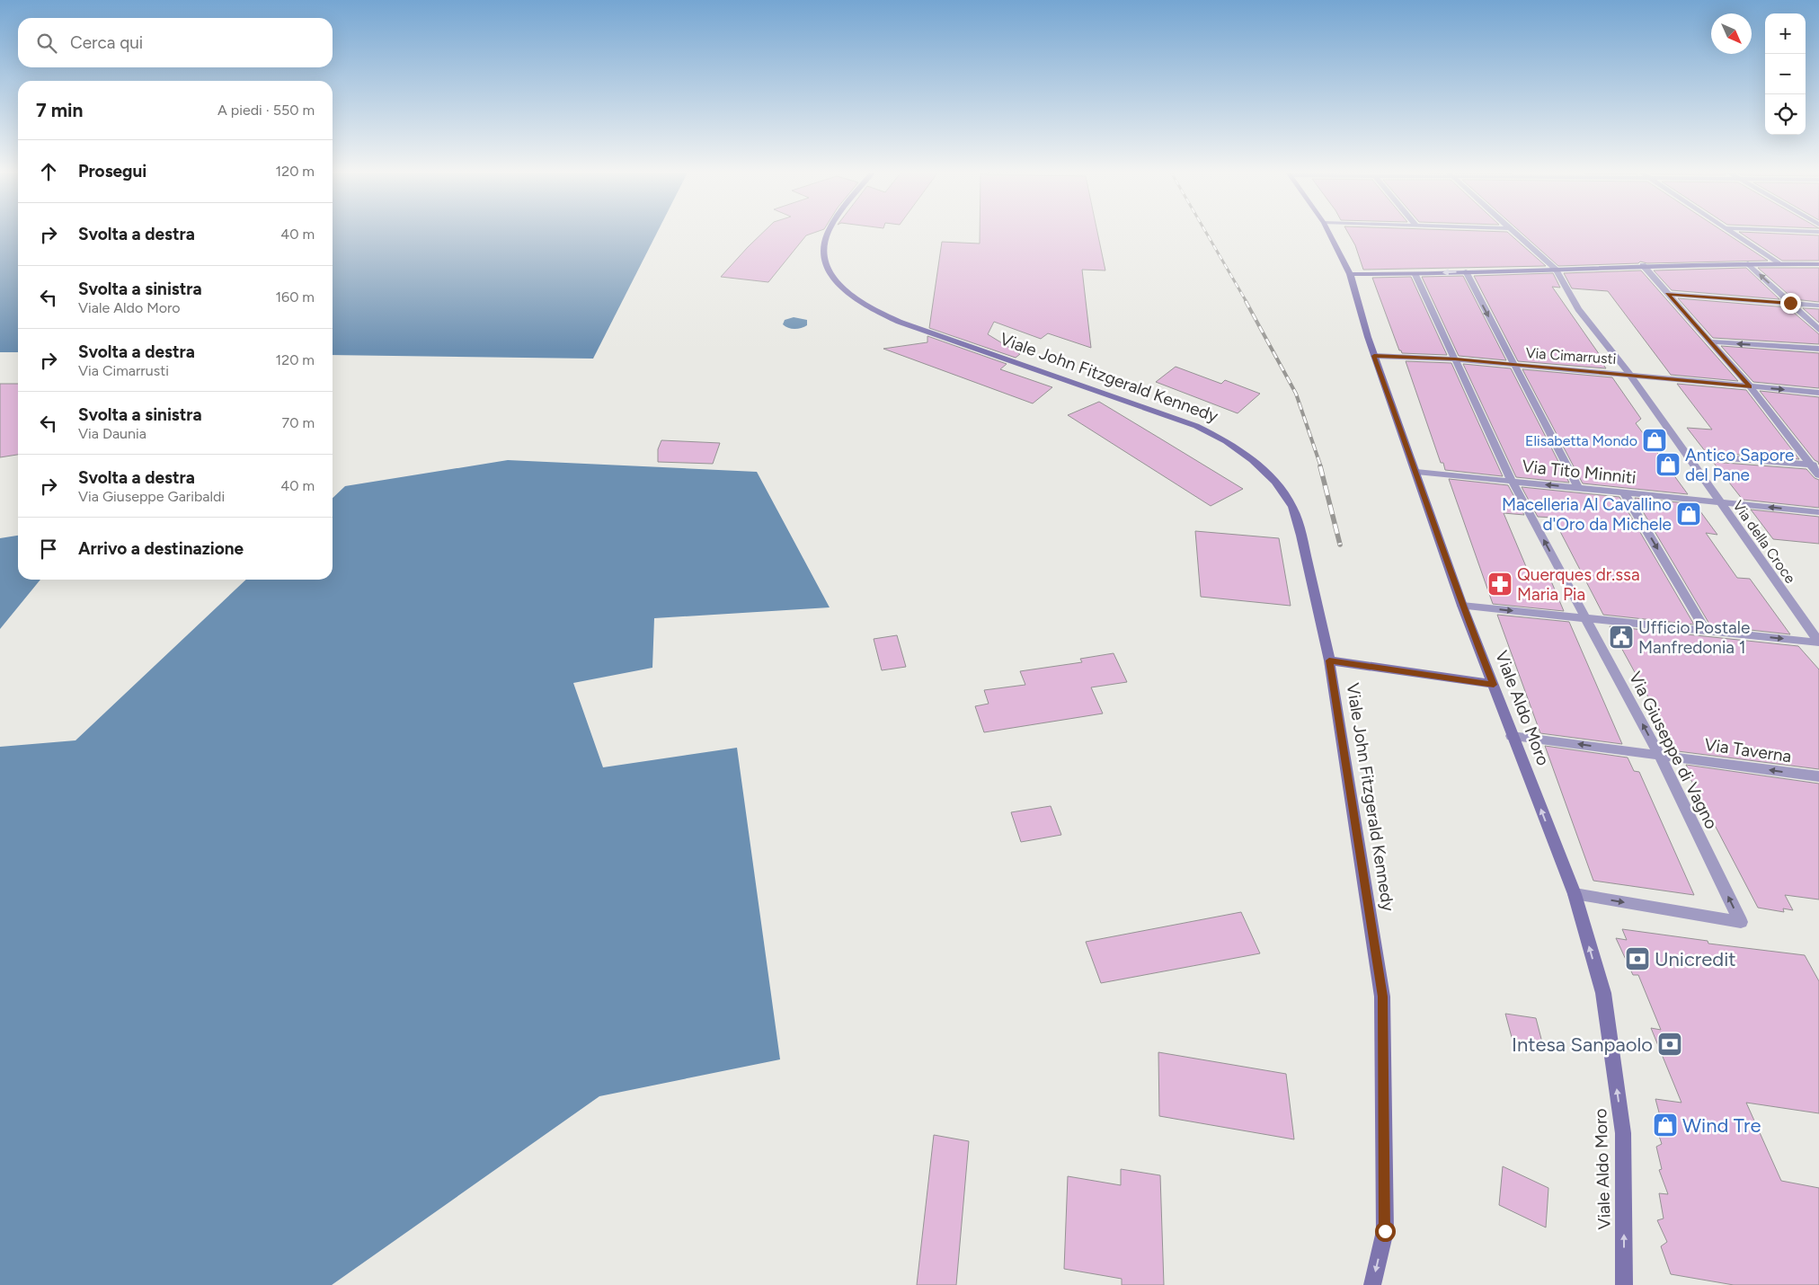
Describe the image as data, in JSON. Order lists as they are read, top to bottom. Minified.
{"streets":{"main road":["Viale John Fitzgerald Kennedy","Viale Aldo Moro"],"street":["Via Cimarrusti","Via Tito Minniti","Via della Croce","Via Giuseppe di Vagno","Via Taverna"]},"crossings":[["Via Cimarrusti","Via della Croce"],["Via Cimarrusti","Viale Aldo Moro"],["Via Cimarrusti","Via Giuseppe di Vagno"],["Via Tito Minniti","Via della Croce"],["Via Tito Minniti","Viale Aldo Moro"],["Via Tito Minniti","Via Giuseppe di Vagno"],["Viale Aldo Moro","Via Giuseppe di Vagno"],["Viale Aldo Moro","Via Taverna"],["Via Giuseppe di Vagno","Via Taverna"]],"one_way":["Viale John Fitzgerald Kennedy","Viale Aldo Moro","Via Taverna"],"places":{"shop":["Elisabetta Mondo","Antico Sapore del Pane","Macelleria Al Cavallino d'Oro da Michele","Wind Tre"],"pharmacy":["Querques dr.ssa Maria Pia"],"public building":["Ufficio Postale Manfredonia 1"],"bank":["Unicredit","Intesa Sanpaolo"]},"north":"bottom right","page":{"map_buttons":["+","−"],"search":"Cerca qui","heading":["7 min","A piedi · 550 m"],"list":[["Prosegui","120 m"],["Svolta a destra","40 m"],["Svolta a sinistra","Viale Aldo Moro","160 m"],["Svolta a destra","Via Cimarrusti","120 m"],["Svolta a sinistra","Via Daunia","70 m"],["Svolta a destra","Via Giuseppe Garibaldi","40 m"],"Arrivo a destinazione"]}}
